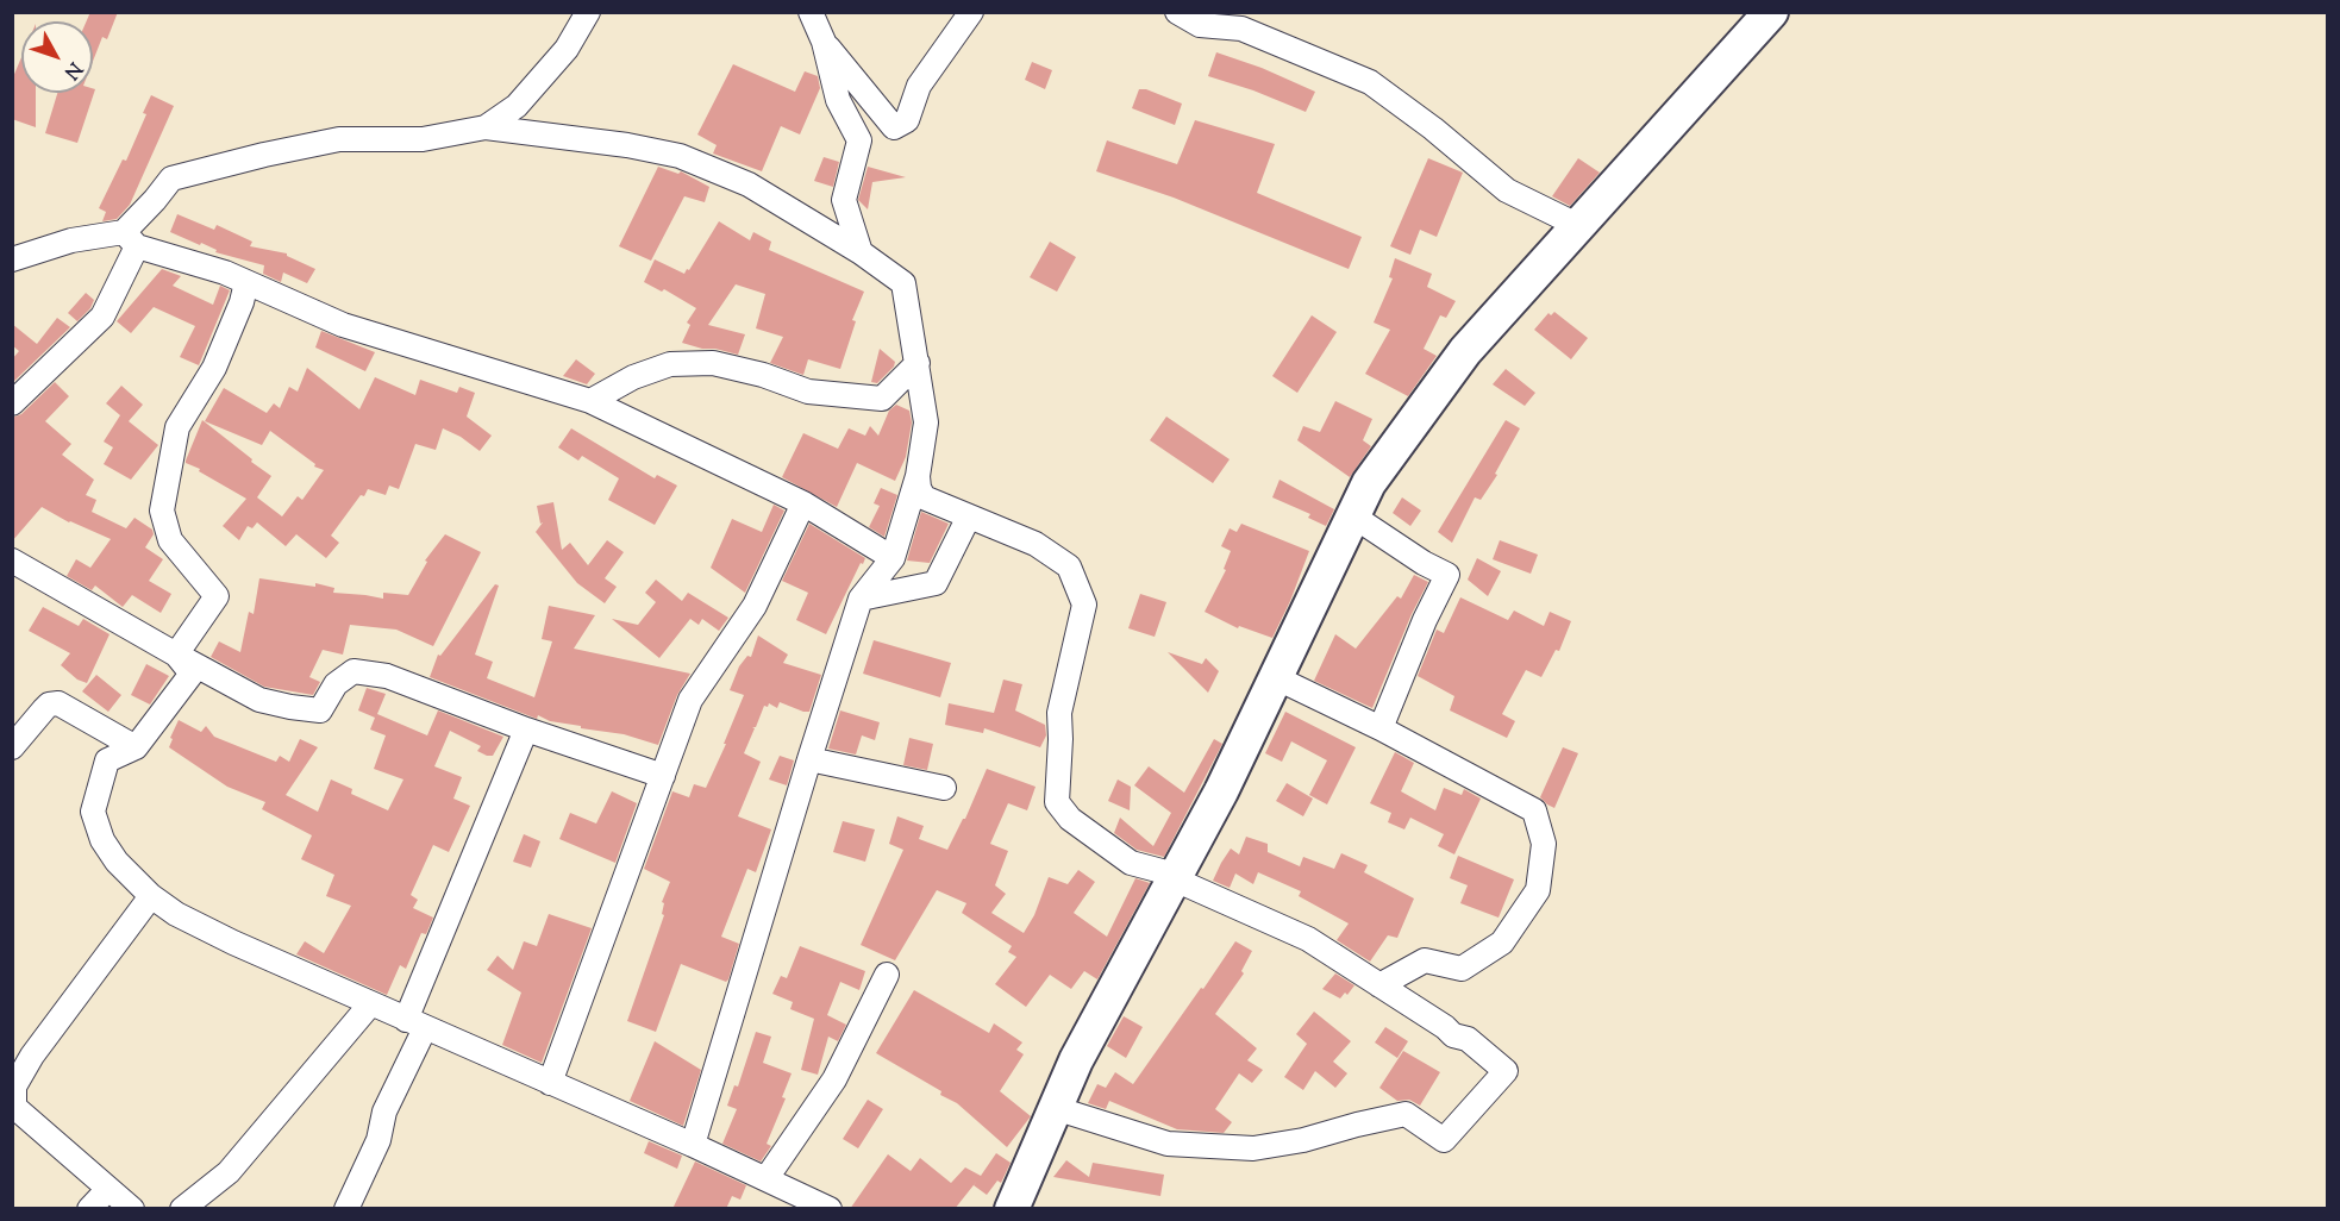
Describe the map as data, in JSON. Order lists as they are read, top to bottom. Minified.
{"north":"bottom right"}
